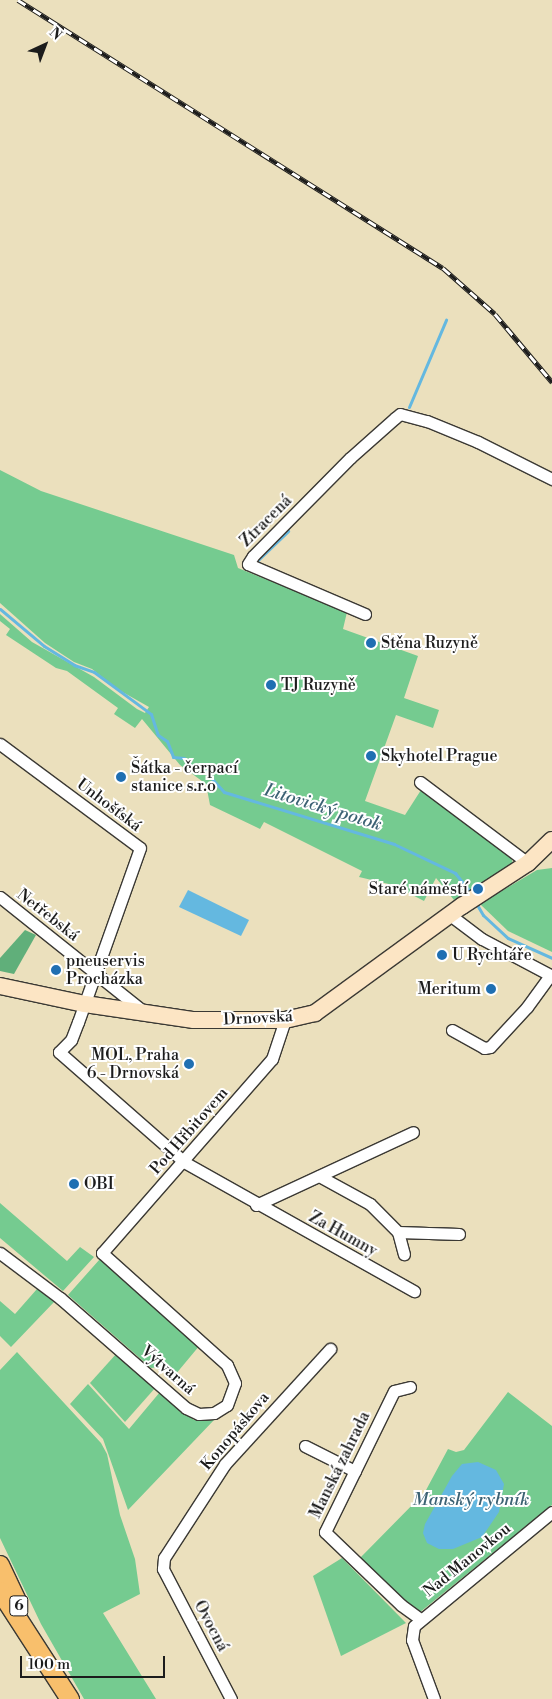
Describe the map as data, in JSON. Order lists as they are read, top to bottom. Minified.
{"streets":{"main road":["Drnovská","6"],"street":["Ztracená","Unhošťská","Netřebská","Pod Hřbitovem","Za Humny","Výtvarná","Konopáskova","Manská zahrada","Nad Manovkou","Ovocná"]},"crossings":[["Unhošťská","Netřebská"],["Netřebská","Drnovská"],["Drnovská","Pod Hřbitovem"],["Drnovská","Za Humny"],["Pod Hřbitovem","Za Humny"],["Pod Hřbitovem","Výtvarná"],["Konopáskova","Ovocná"],["Manská zahrada","Nad Manovkou"]],"water":["Litovický potok","Manský rybník"],"places":["Stěna Ruzyně","TJ Ruzyně","Skyhotel Prague","Šátka - čerpací stanice s.r.o","Staré náměstí","U Rychtáře","pneuservis Procházka","Meritum","MOL, Praha 6 - Drnovská","OBI"],"scale_bar":"100 m","north":"top right"}
